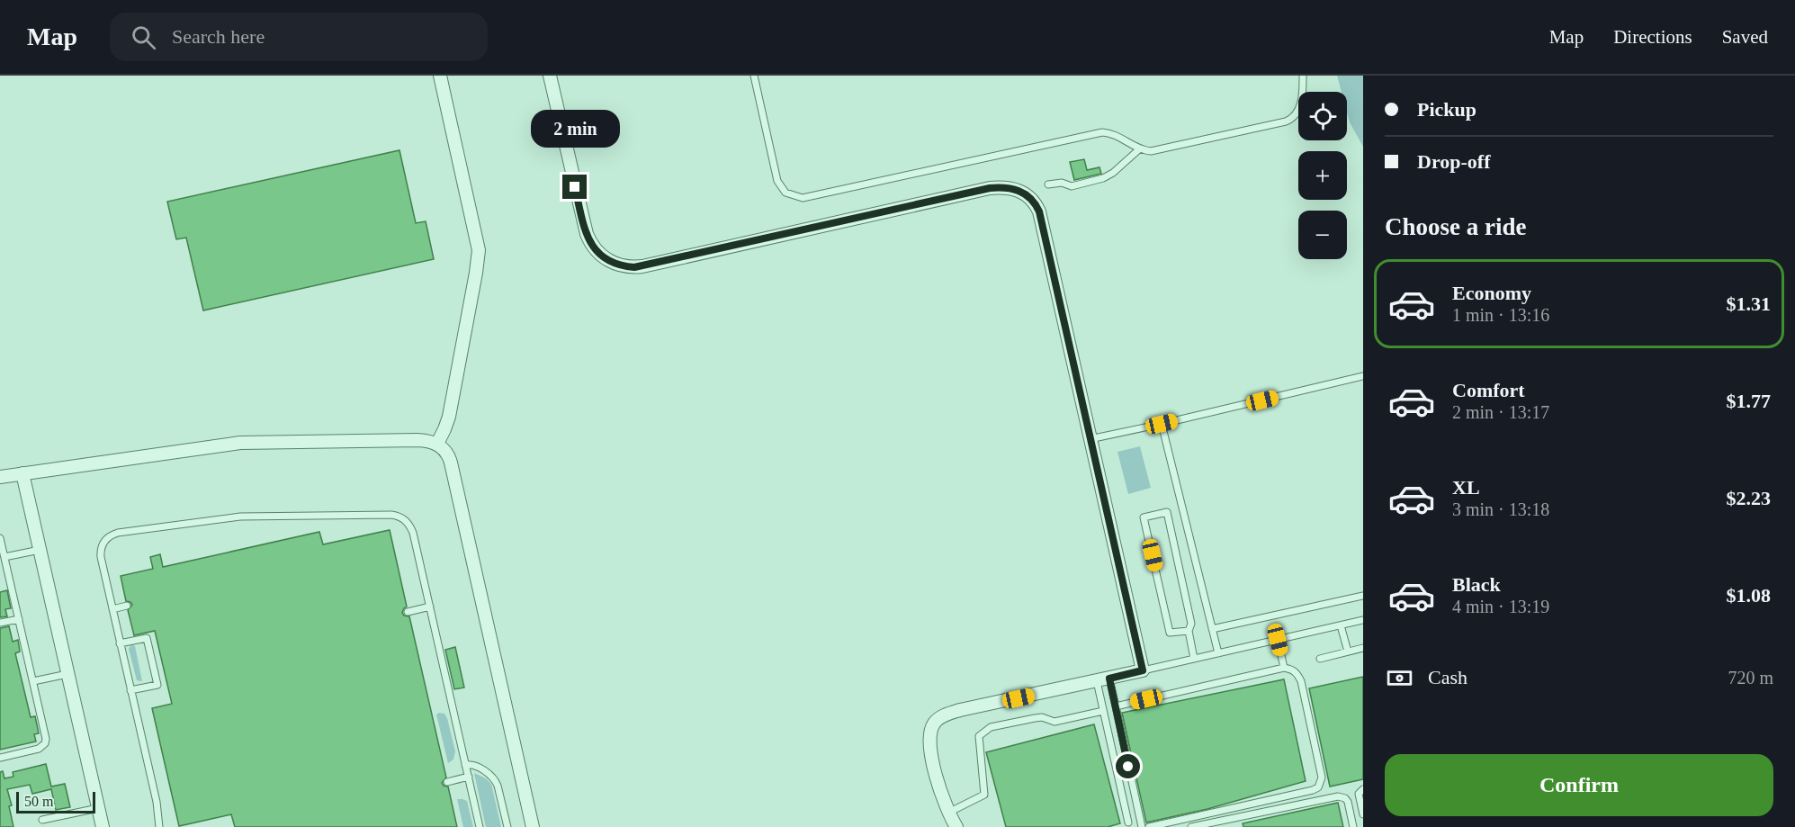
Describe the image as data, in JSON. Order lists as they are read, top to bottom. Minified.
{"scale_bar":"50 m","page":{"header":"Map","search":"Search here","nav":["Map","Directions","Saved"],"banner":["Pickup","Drop-off"],"map_buttons":["+","−"],"bubble":"2 min","heading":"Choose a ride","list":[{"name":"Economy","note":"1 min · 13:16","value":"$1.31"},{"name":"Comfort","note":"2 min · 13:17","value":"$1.77"},{"name":"XL","note":"3 min · 13:18","value":"$2.23"},{"name":"Black","note":"4 min · 13:19","value":"$1.08"}],"pay":["Cash","720 m"],"buttons":"Confirm","scale":"50 m"}}
